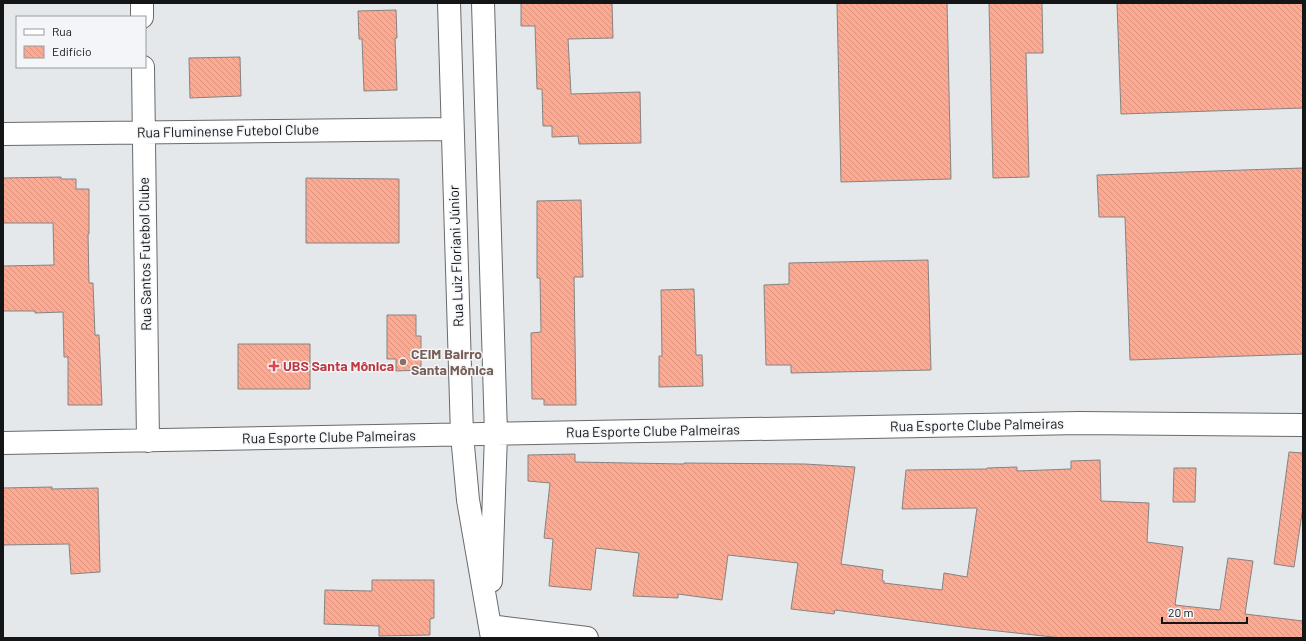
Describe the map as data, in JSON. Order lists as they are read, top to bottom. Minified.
{"streets":{"street":["Rua Fluminense Futebol Clube","Rua Santos Futebol Clube","Rua Luiz Floriani Júnior","Rua Esporte Clube Palmeiras"]},"crossings":[["Rua Fluminense Futebol Clube","Rua Santos Futebol Clube"],["Rua Fluminense Futebol Clube","Rua Luiz Floriani Júnior"],["Rua Santos Futebol Clube","Rua Esporte Clube Palmeiras"],["Rua Luiz Floriani Júnior","Rua Esporte Clube Palmeiras"]],"places":{"other":["CEIM Bairro Santa Mônica"],"health":["UBS Santa Mônica"]},"legend":["Rua","Edifício"],"scale_bar":"20 m"}
